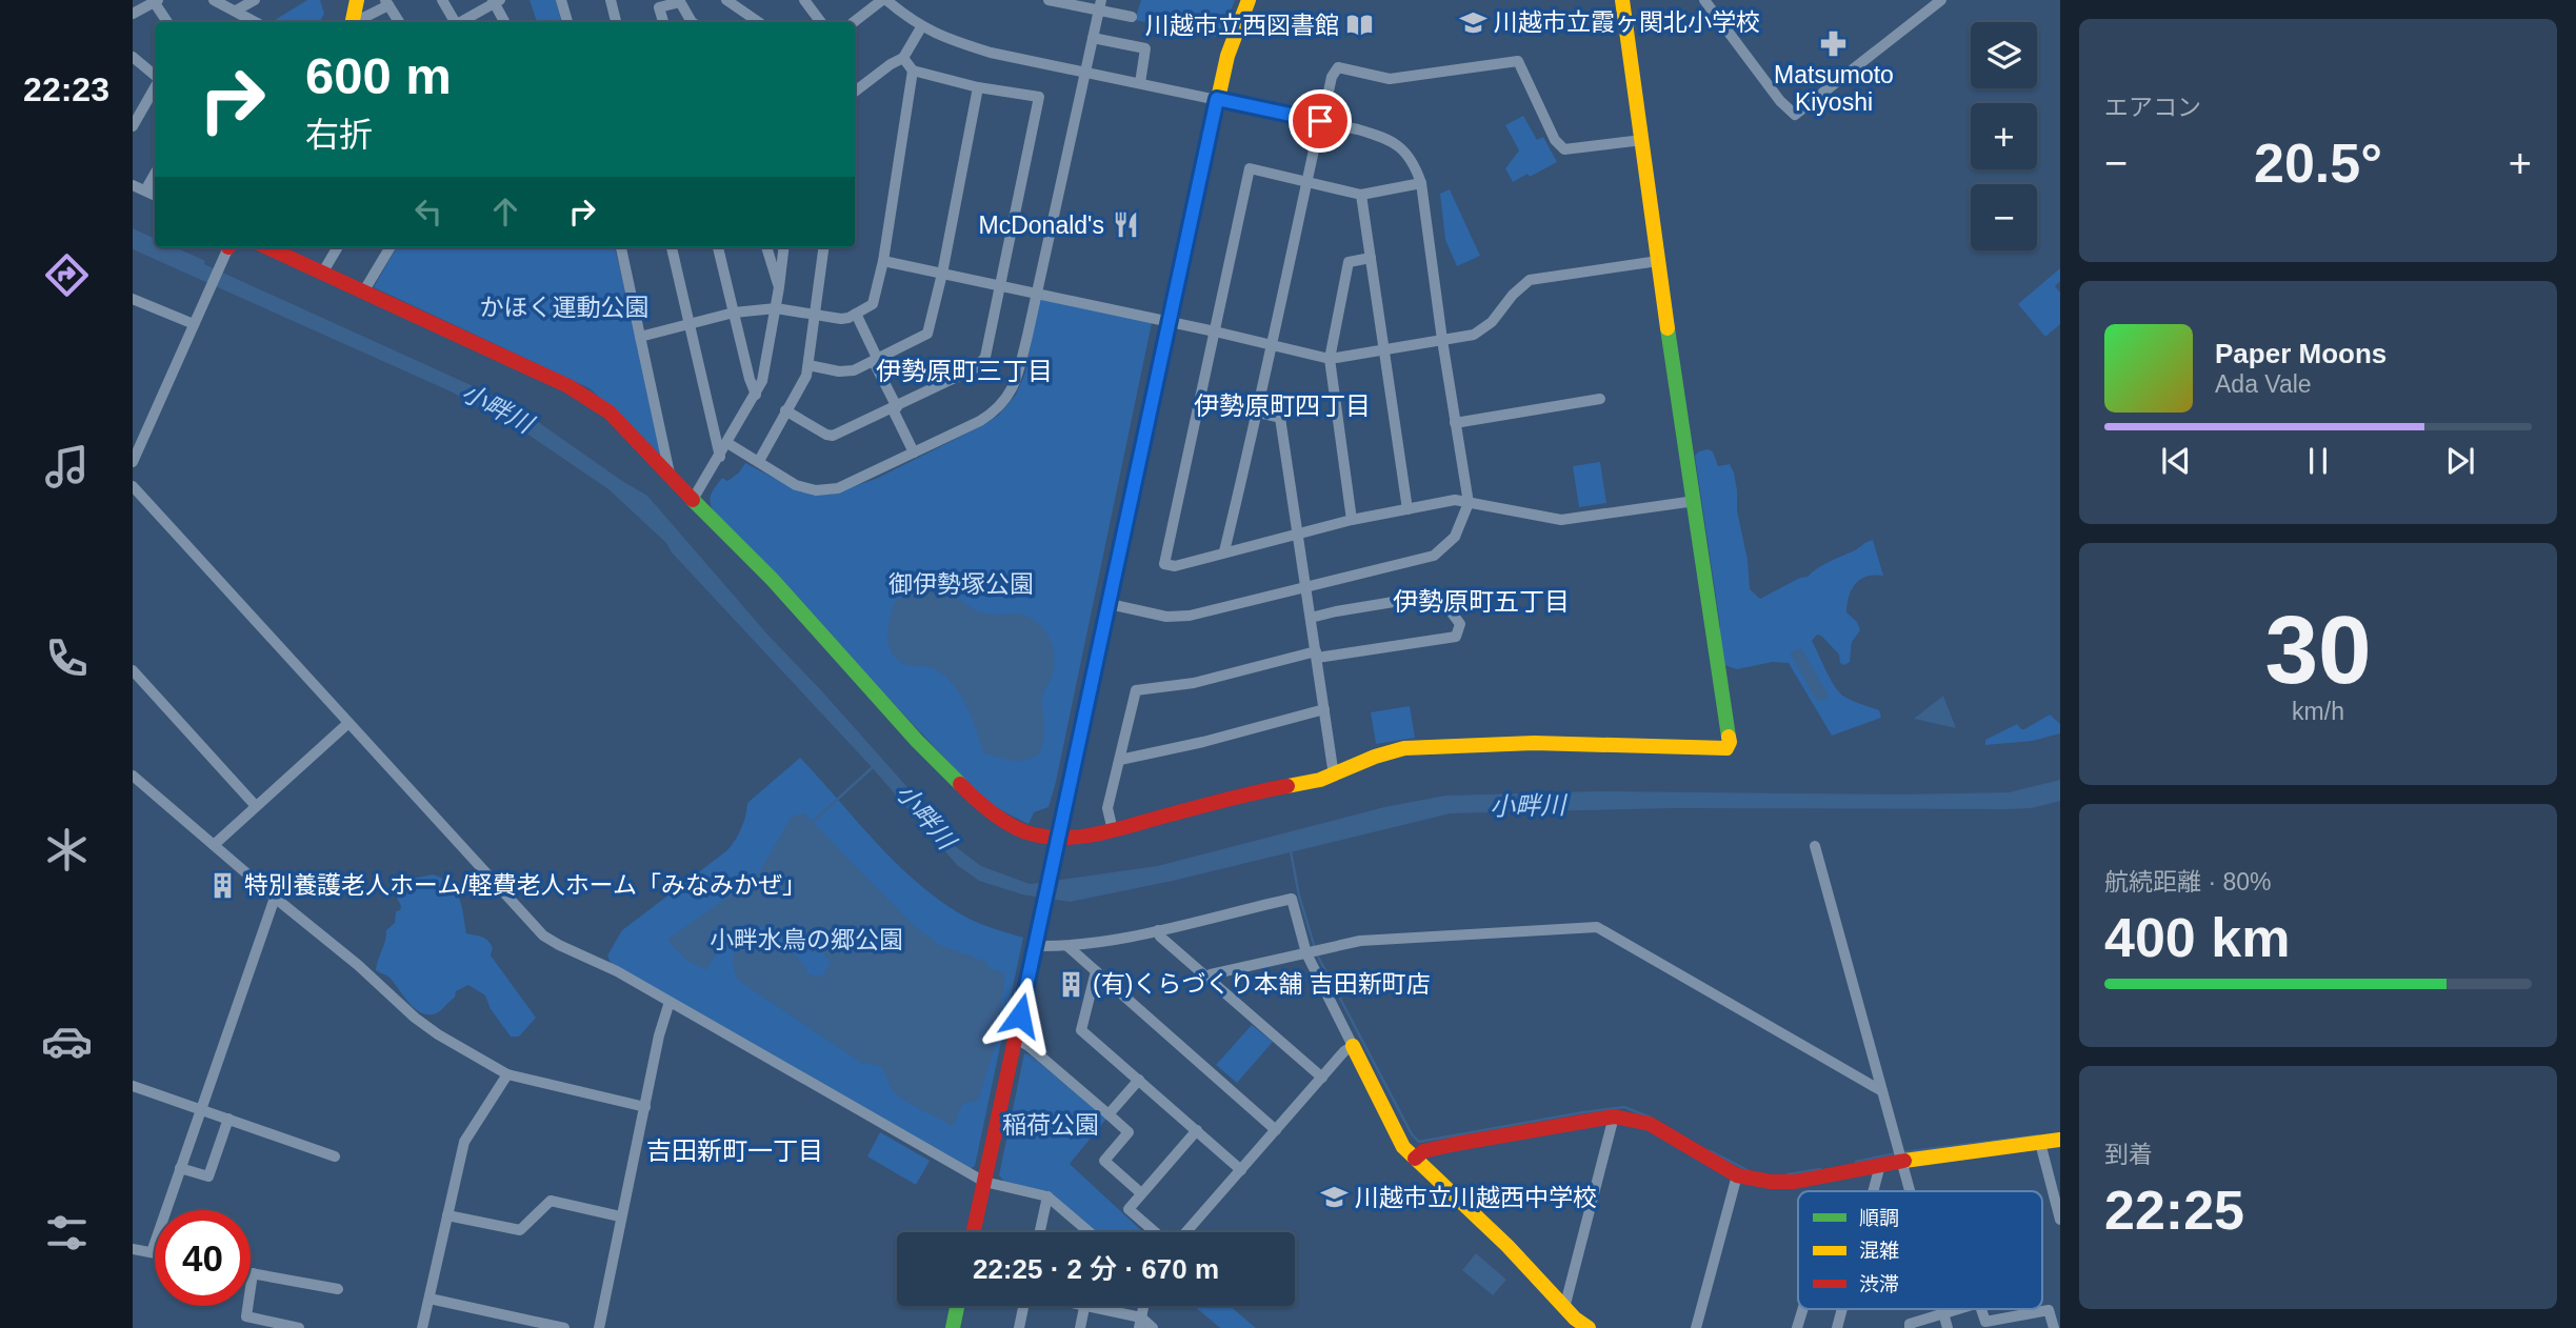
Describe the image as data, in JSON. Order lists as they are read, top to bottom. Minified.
{"districts":["伊勢原町三丁目","伊勢原町四丁目","伊勢原町五丁目","吉田新町一丁目"],"water":["小畔川"],"parks":["かほく運動公園","御伊勢塚公園","小畔水鳥の郷公園","稲荷公園"],"places":{"school or university":["川越市立霞ヶ関北小学校","川越市立川越西中学校"],"library":["川越市立西図書館"],"pharmacy":["Matsumoto Kiyoshi"],"restaurant":["McDonald's"],"building":["特別養護老人ホーム/軽費老人ホーム「みなみかぜ」","(有)くらづくり本舗 吉田新町店"]},"legend":["順調","混雑","渋滞"],"page":{"tabs":"22:23","tile":["エアコン",["30","km/h"],["航続距離 · 80%","400 km"],["到着","22:25"]],"map_buttons":["+","−"],"turn":["600 m","右折"],"heat":["−","20.5°","+"],"song":["Paper Moons","Ada Vale"],"limit":"40","trip":"22:25 · 2 分 · 670 m"}}
